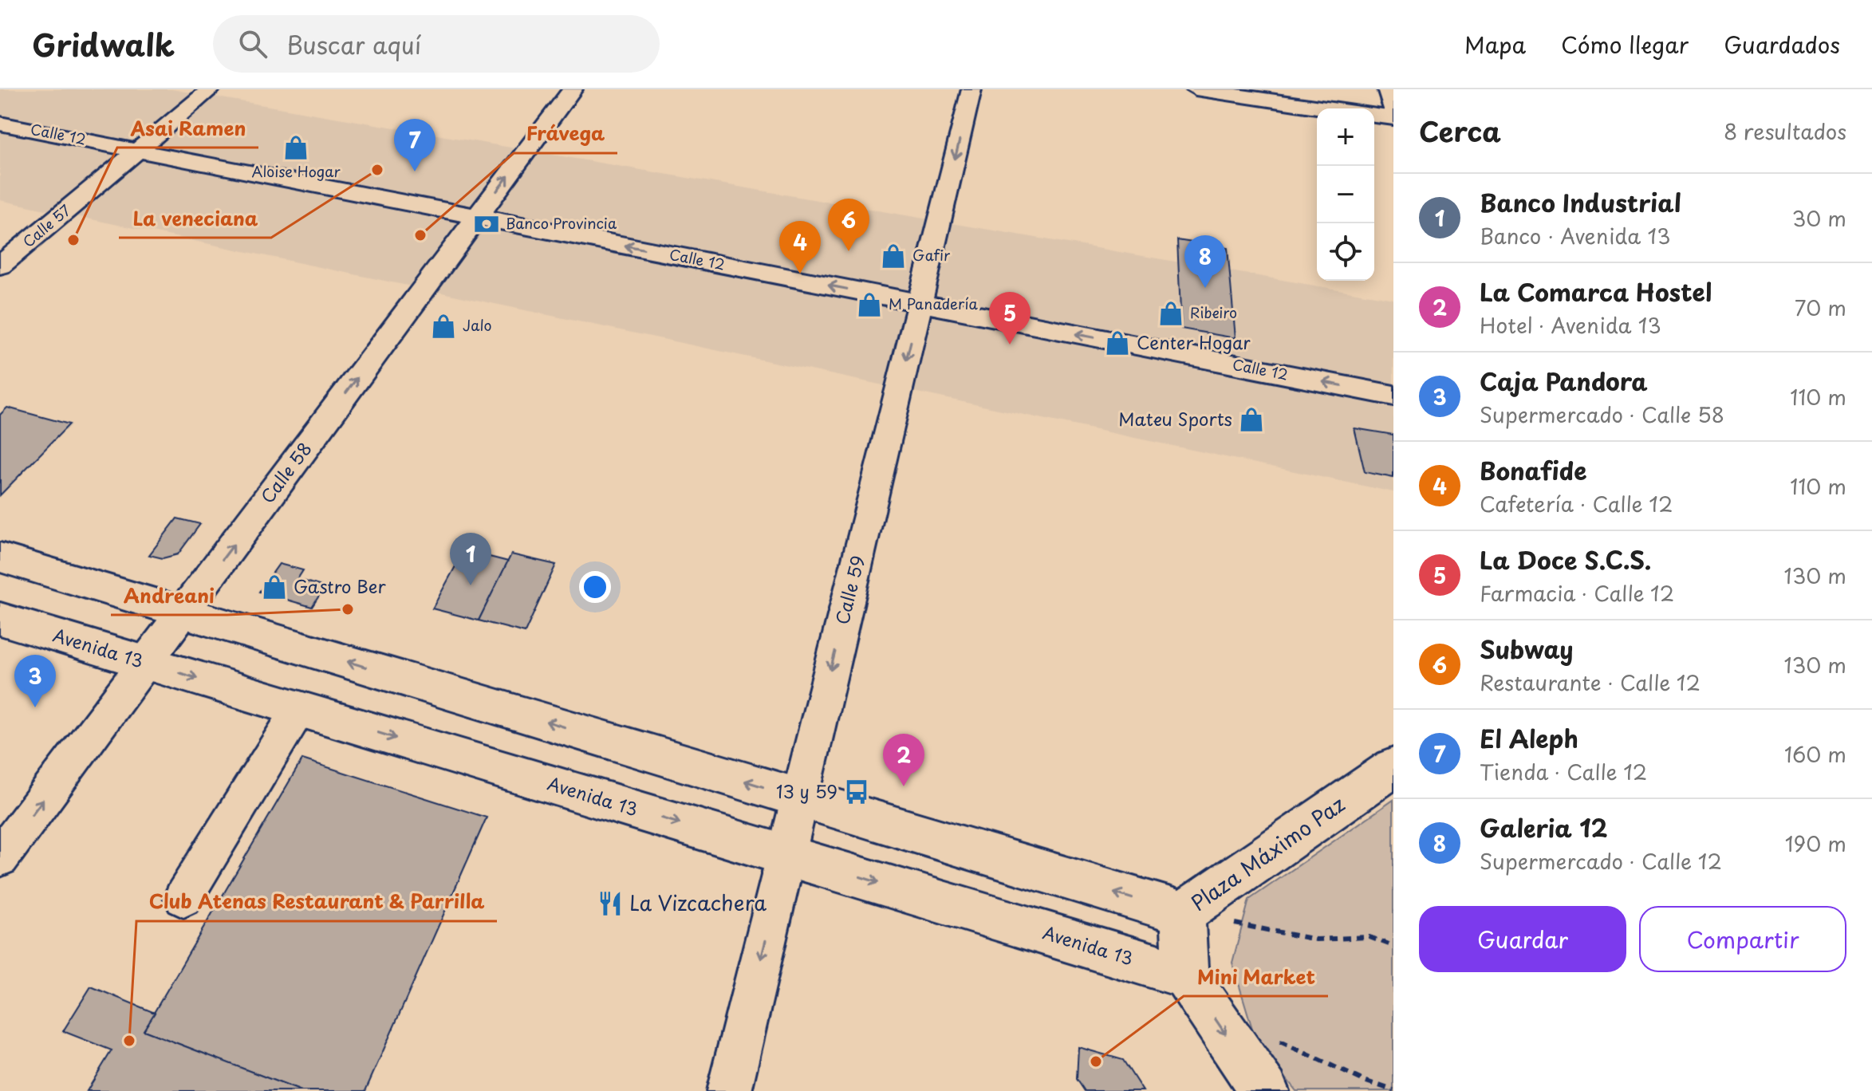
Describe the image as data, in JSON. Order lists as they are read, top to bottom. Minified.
{"streets":{"main road":["Avenida 13","Plaza Máximo Paz"],"street":["Calle 12","Calle 57","Calle 58","Calle 59"]},"crossings":[["Calle 12","Calle 57"],["Calle 12","Calle 58"],["Calle 12","Calle 59"],["Calle 58","Avenida 13"],["Calle 59","Avenida 13"],["Avenida 13","Plaza Máximo Paz"]],"one_way":["Calle 12","Calle 58","Calle 59"],"places":{"shop":["Aloise Hogar","Gafir","M Panadería","Ribeiro","Jalo","Center Hogar","Mateu Sports","Gastro Ber"],"other":["La veneciana","Frávega","Asai Ramen","Andreani","Club Atenas Restaurant & Parrilla","Mini Market"],"bank":["Banco Provincia"],"bus stop":["13 y 59"],"restaurant":["La Vizcachera"]},"page":{"header":"Gridwalk","search":"Buscar aquí","nav":["Mapa","Cómo llegar","Guardados"],"heading":["Cerca","8 resultados"],"map_buttons":["+","−"],"pins":["7","6","4","8","5","1","3","2"],"list":[{"mark":"1","name":"Banco Industrial","note":"Banco · Avenida 13","value":"30 m"},{"mark":"2","name":"La Comarca Hostel","note":"Hotel · Avenida 13","value":"70 m"},{"mark":"3","name":"Caja Pandora","note":"Supermercado · Calle 58","value":"110 m"},{"mark":"4","name":"Bonafide","note":"Cafetería · Calle 12","value":"110 m"},{"mark":"5","name":"La Doce S.C.S.","note":"Farmacia · Calle 12","value":"130 m"},{"mark":"6","name":"Subway","note":"Restaurante · Calle 12","value":"130 m"},{"mark":"7","name":"El Aleph","note":"Tienda · Calle 12","value":"160 m"},{"mark":"8","name":"Galeria 12","note":"Supermercado · Calle 12","value":"190 m"}],"buttons":["Guardar","Compartir"]}}
